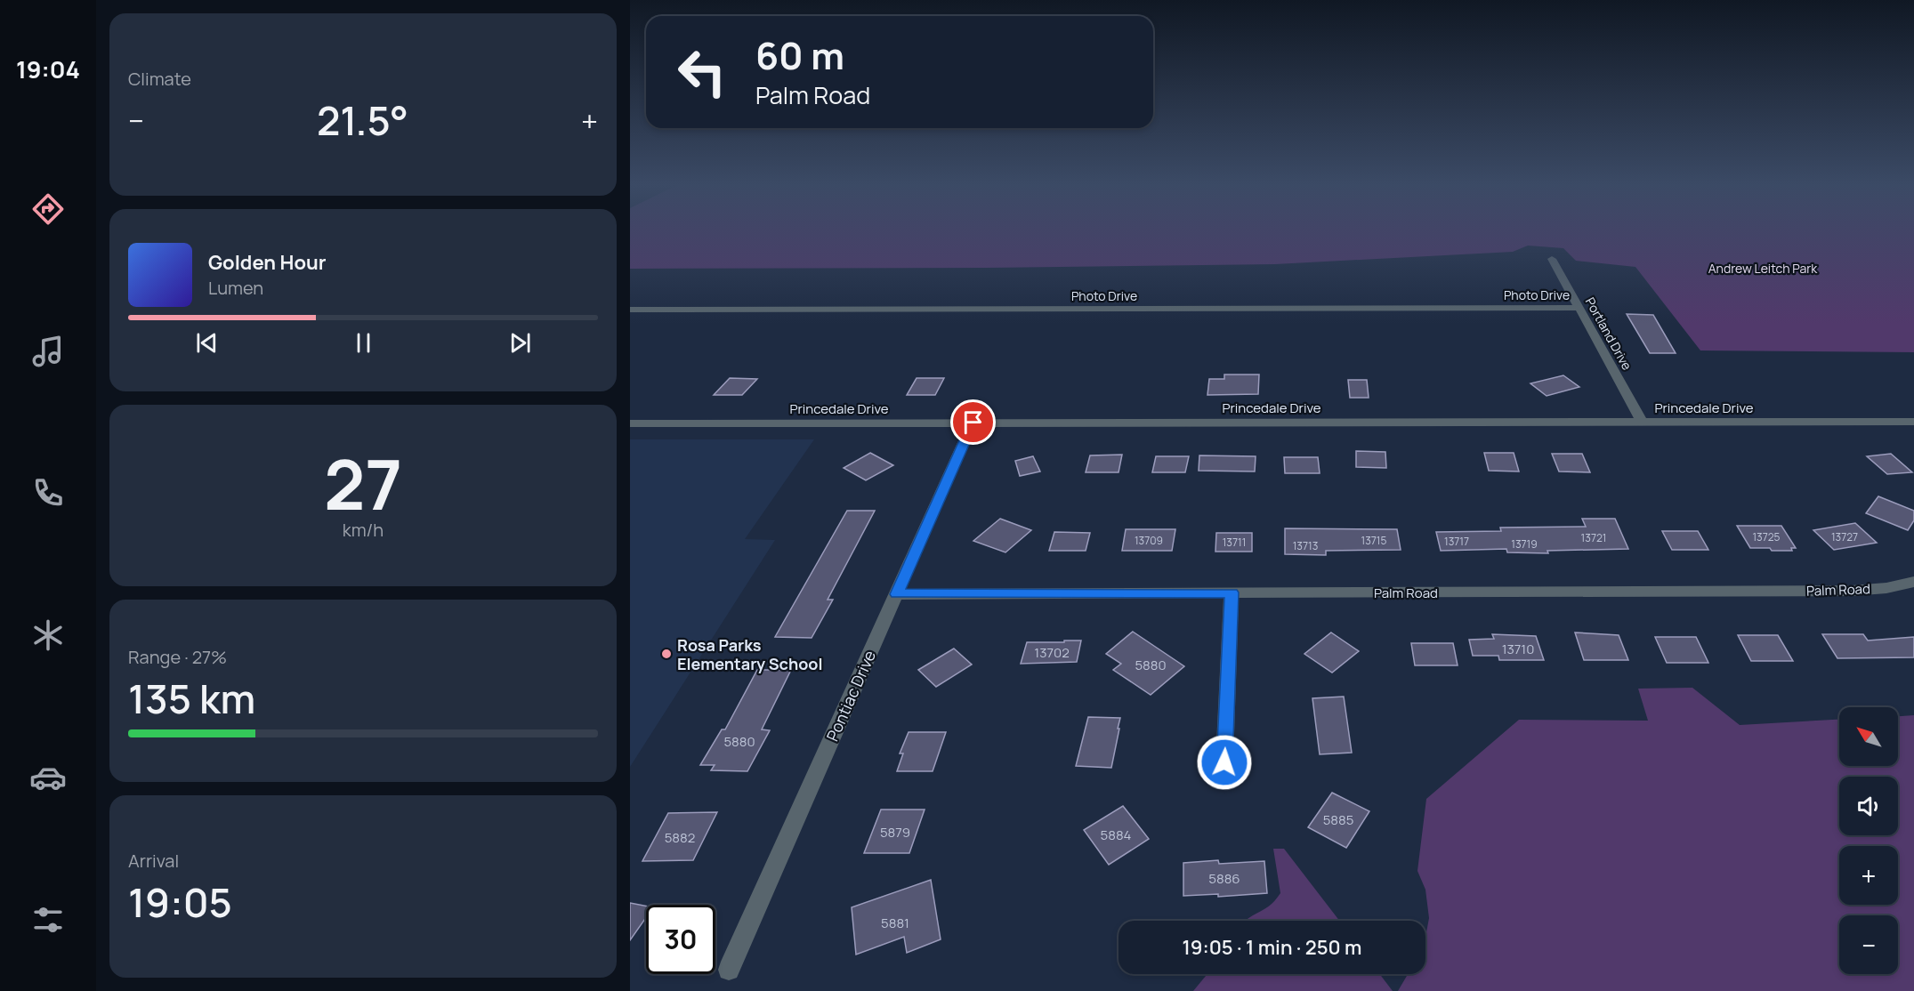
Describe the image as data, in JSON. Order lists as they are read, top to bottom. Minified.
{"streets":{"street":["Photo Drive","Portland Drive","Princedale Drive","Palm Road","Pontiac Drive"]},"crossings":[["Photo Drive","Portland Drive"],["Portland Drive","Princedale Drive"],["Princedale Drive","Pontiac Drive"],["Palm Road","Pontiac Drive"]],"parks":["Andrew Leitch Park"],"places":["Rosa Parks Elementary School"],"house_numbers":["13725","13727","13721","13709","13715","13717","13711","13719","13713","13710","13702","5880","5880","5885","5879","5884","5882","5886","5881"],"north":"top left","page":{"tabs":"19:04","tile":["Climate",["27","km/h"],["Range · 27%","135 km"],["Arrival","19:05"]],"turn":["60 m","Palm Road"],"heat":["−","21.5°","+"],"song":["Golden Hour","Lumen"],"map_buttons":["+","−"],"limit":"30","trip":"19:05 · 1 min · 250 m"}}
